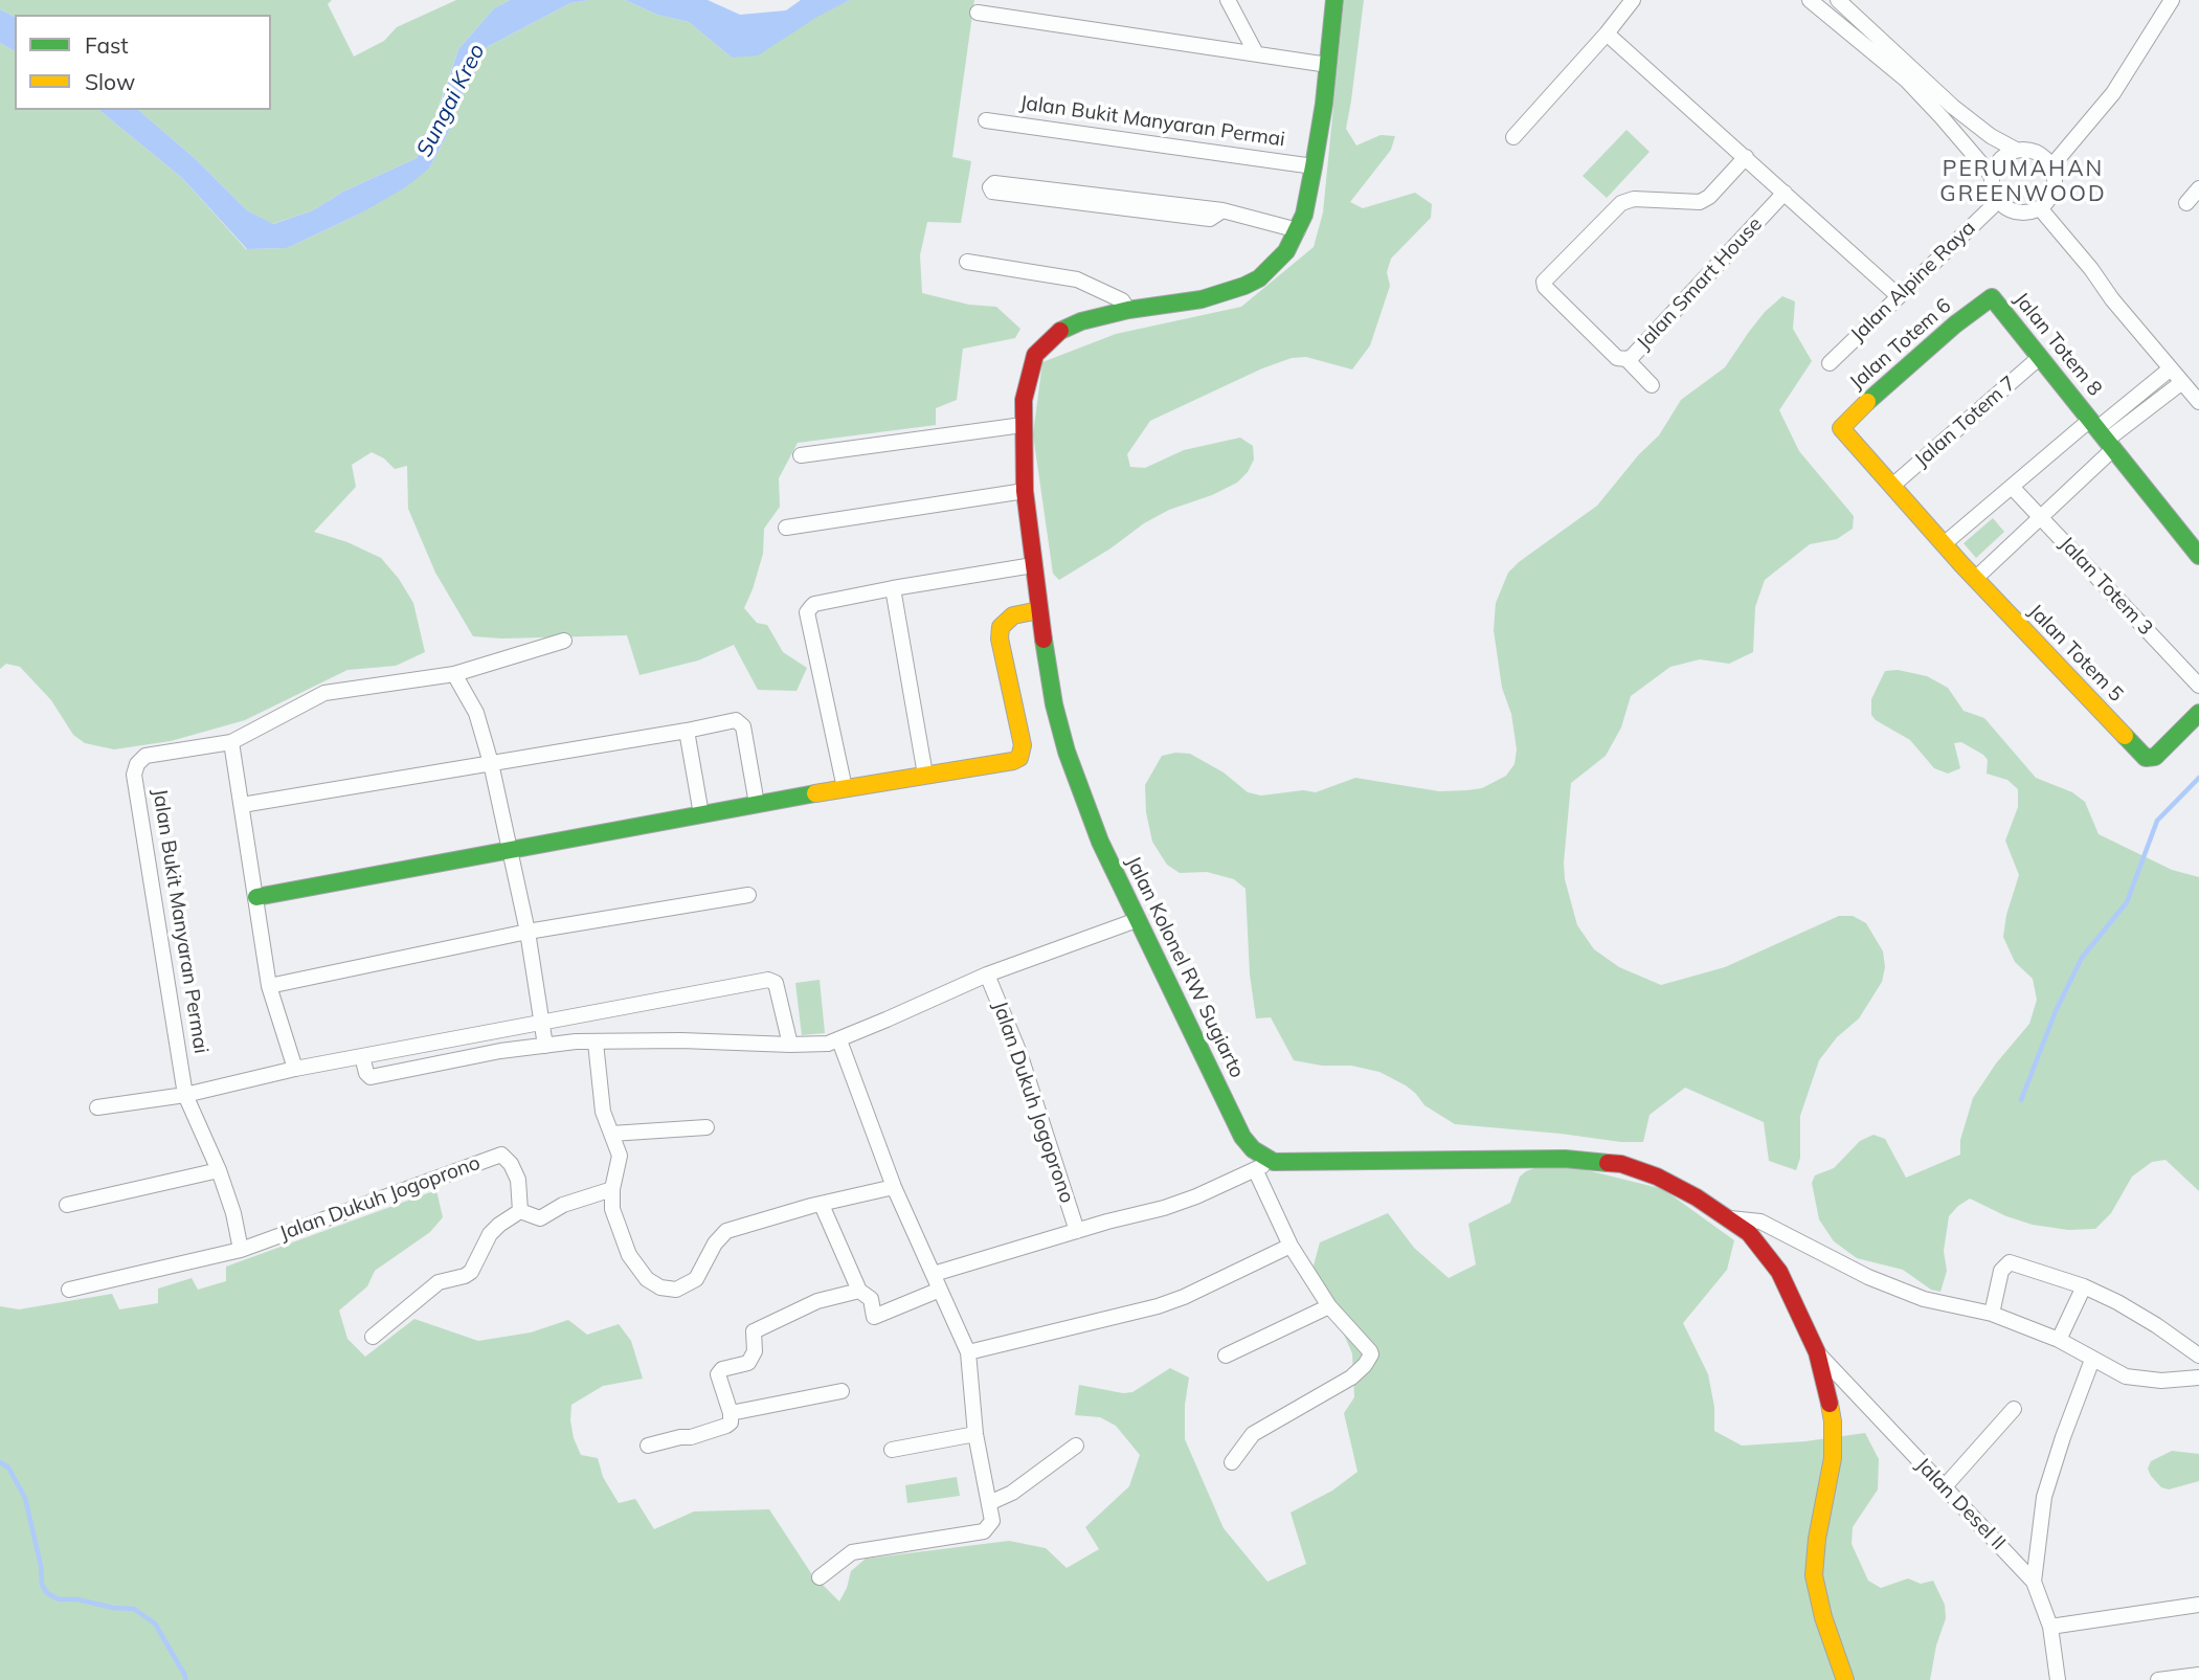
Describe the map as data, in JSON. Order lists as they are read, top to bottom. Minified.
{"streets":{"main road":["Jalan Totem 6","Jalan Totem 8","Jalan Totem 5","Jalan Kolonel RW Sugiarto"],"street":["Jalan Bukit Manyaran Permai","Jalan Alpine Raya","Jalan Smart House","Jalan Totem 7","Jalan Totem 3","Jalan Dukuh Jogoprono","Jalan Desel II"]},"crossings":[["Jalan Bukit Manyaran Permai","Jalan Kolonel RW Sugiarto"],["Jalan Bukit Manyaran Permai","Jalan Dukuh Jogoprono"],["Jalan Totem 6","Jalan Totem 8"],["Jalan Totem 6","Jalan Totem 7"],["Jalan Totem 8","Jalan Totem 7"],["Jalan Kolonel RW Sugiarto","Jalan Dukuh Jogoprono"]],"districts":["PERUMAHAN GREENWOOD"],"water":["Sungai Kreo"],"legend":["Fast","Slow"]}
